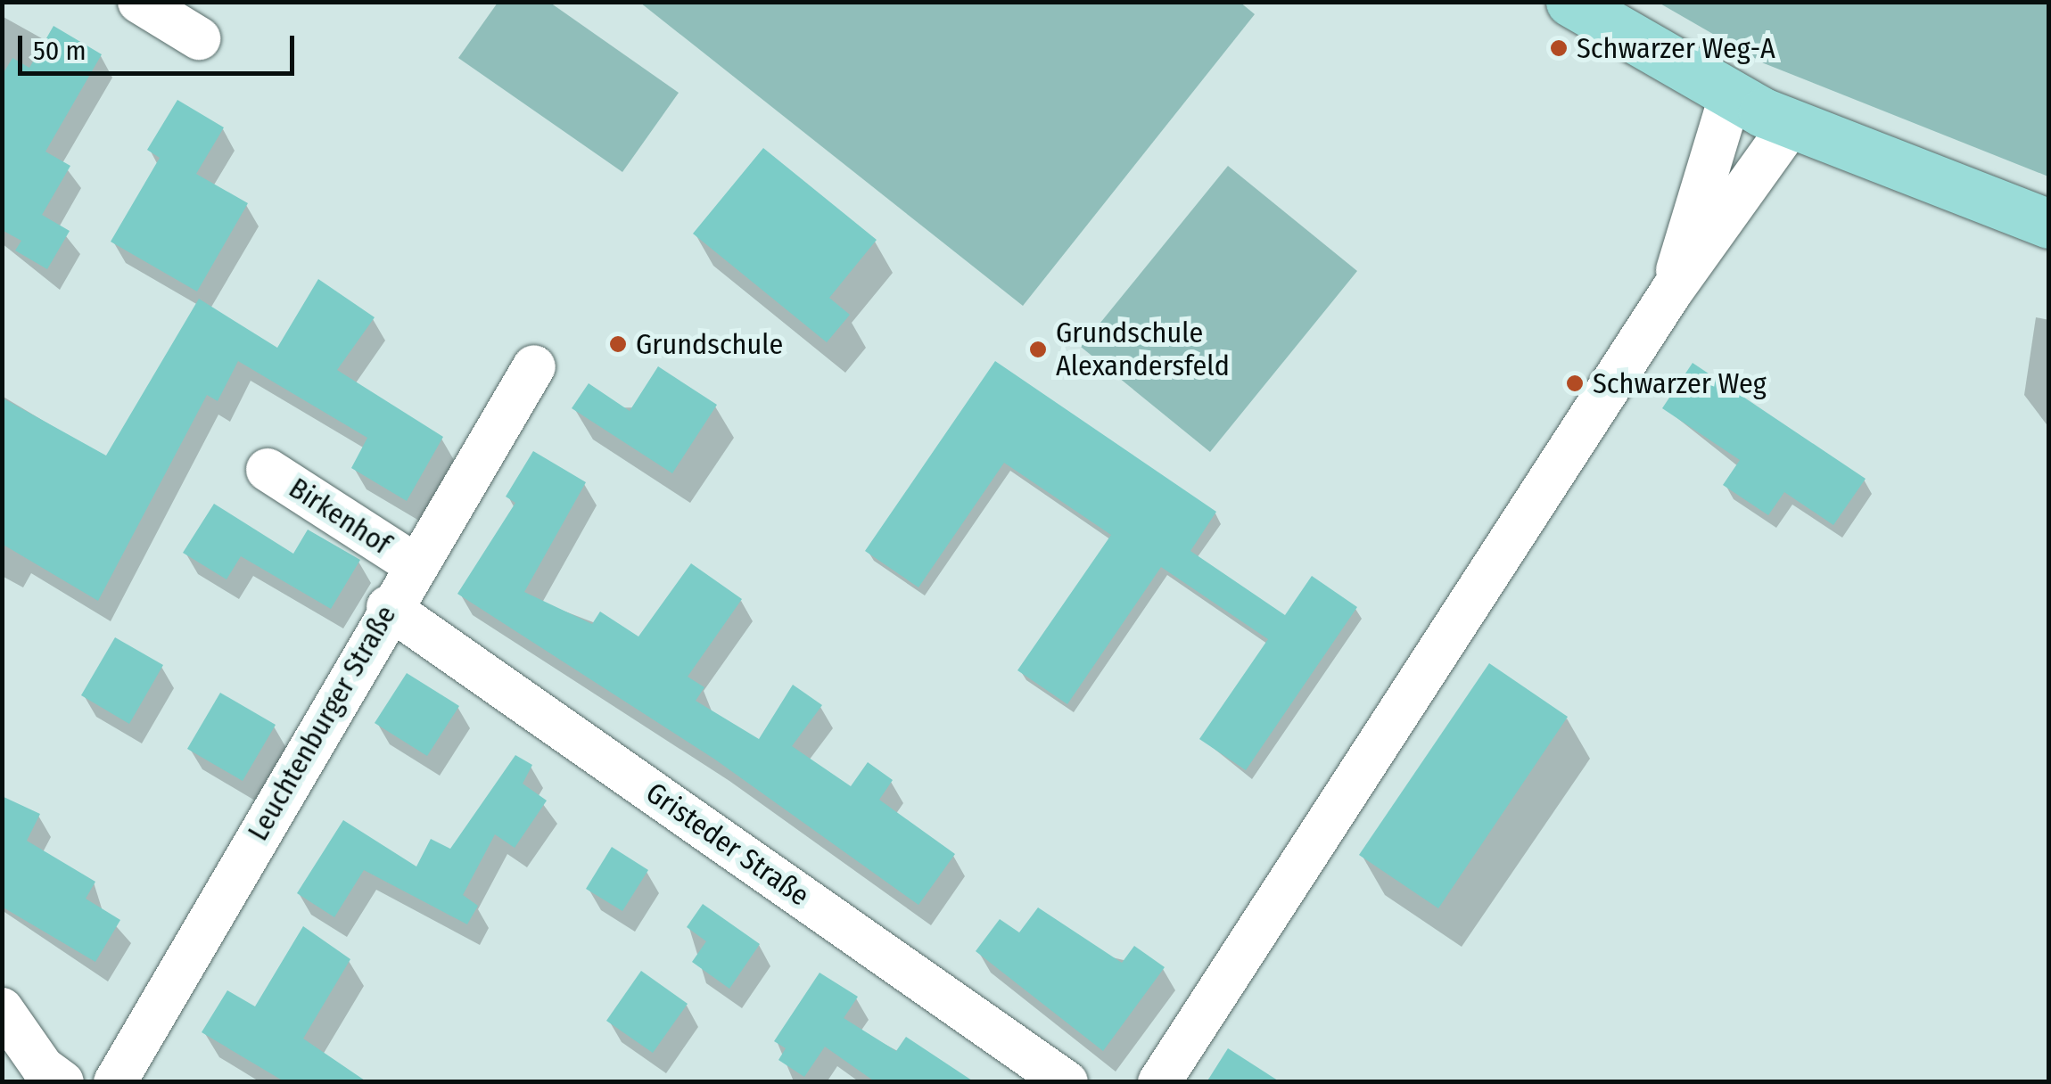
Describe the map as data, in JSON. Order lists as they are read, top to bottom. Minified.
{"streets":{"street":["Birkenhof","Leuchtenburger Straße","Gristeder Straße"]},"crossings":[["Birkenhof","Leuchtenburger Straße"],["Leuchtenburger Straße","Gristeder Straße"]],"places":["Schwarzer Weg-A","Grundschule","Grundschule Alexandersfeld","Schwarzer Weg"],"scale_bar":"50 m"}
